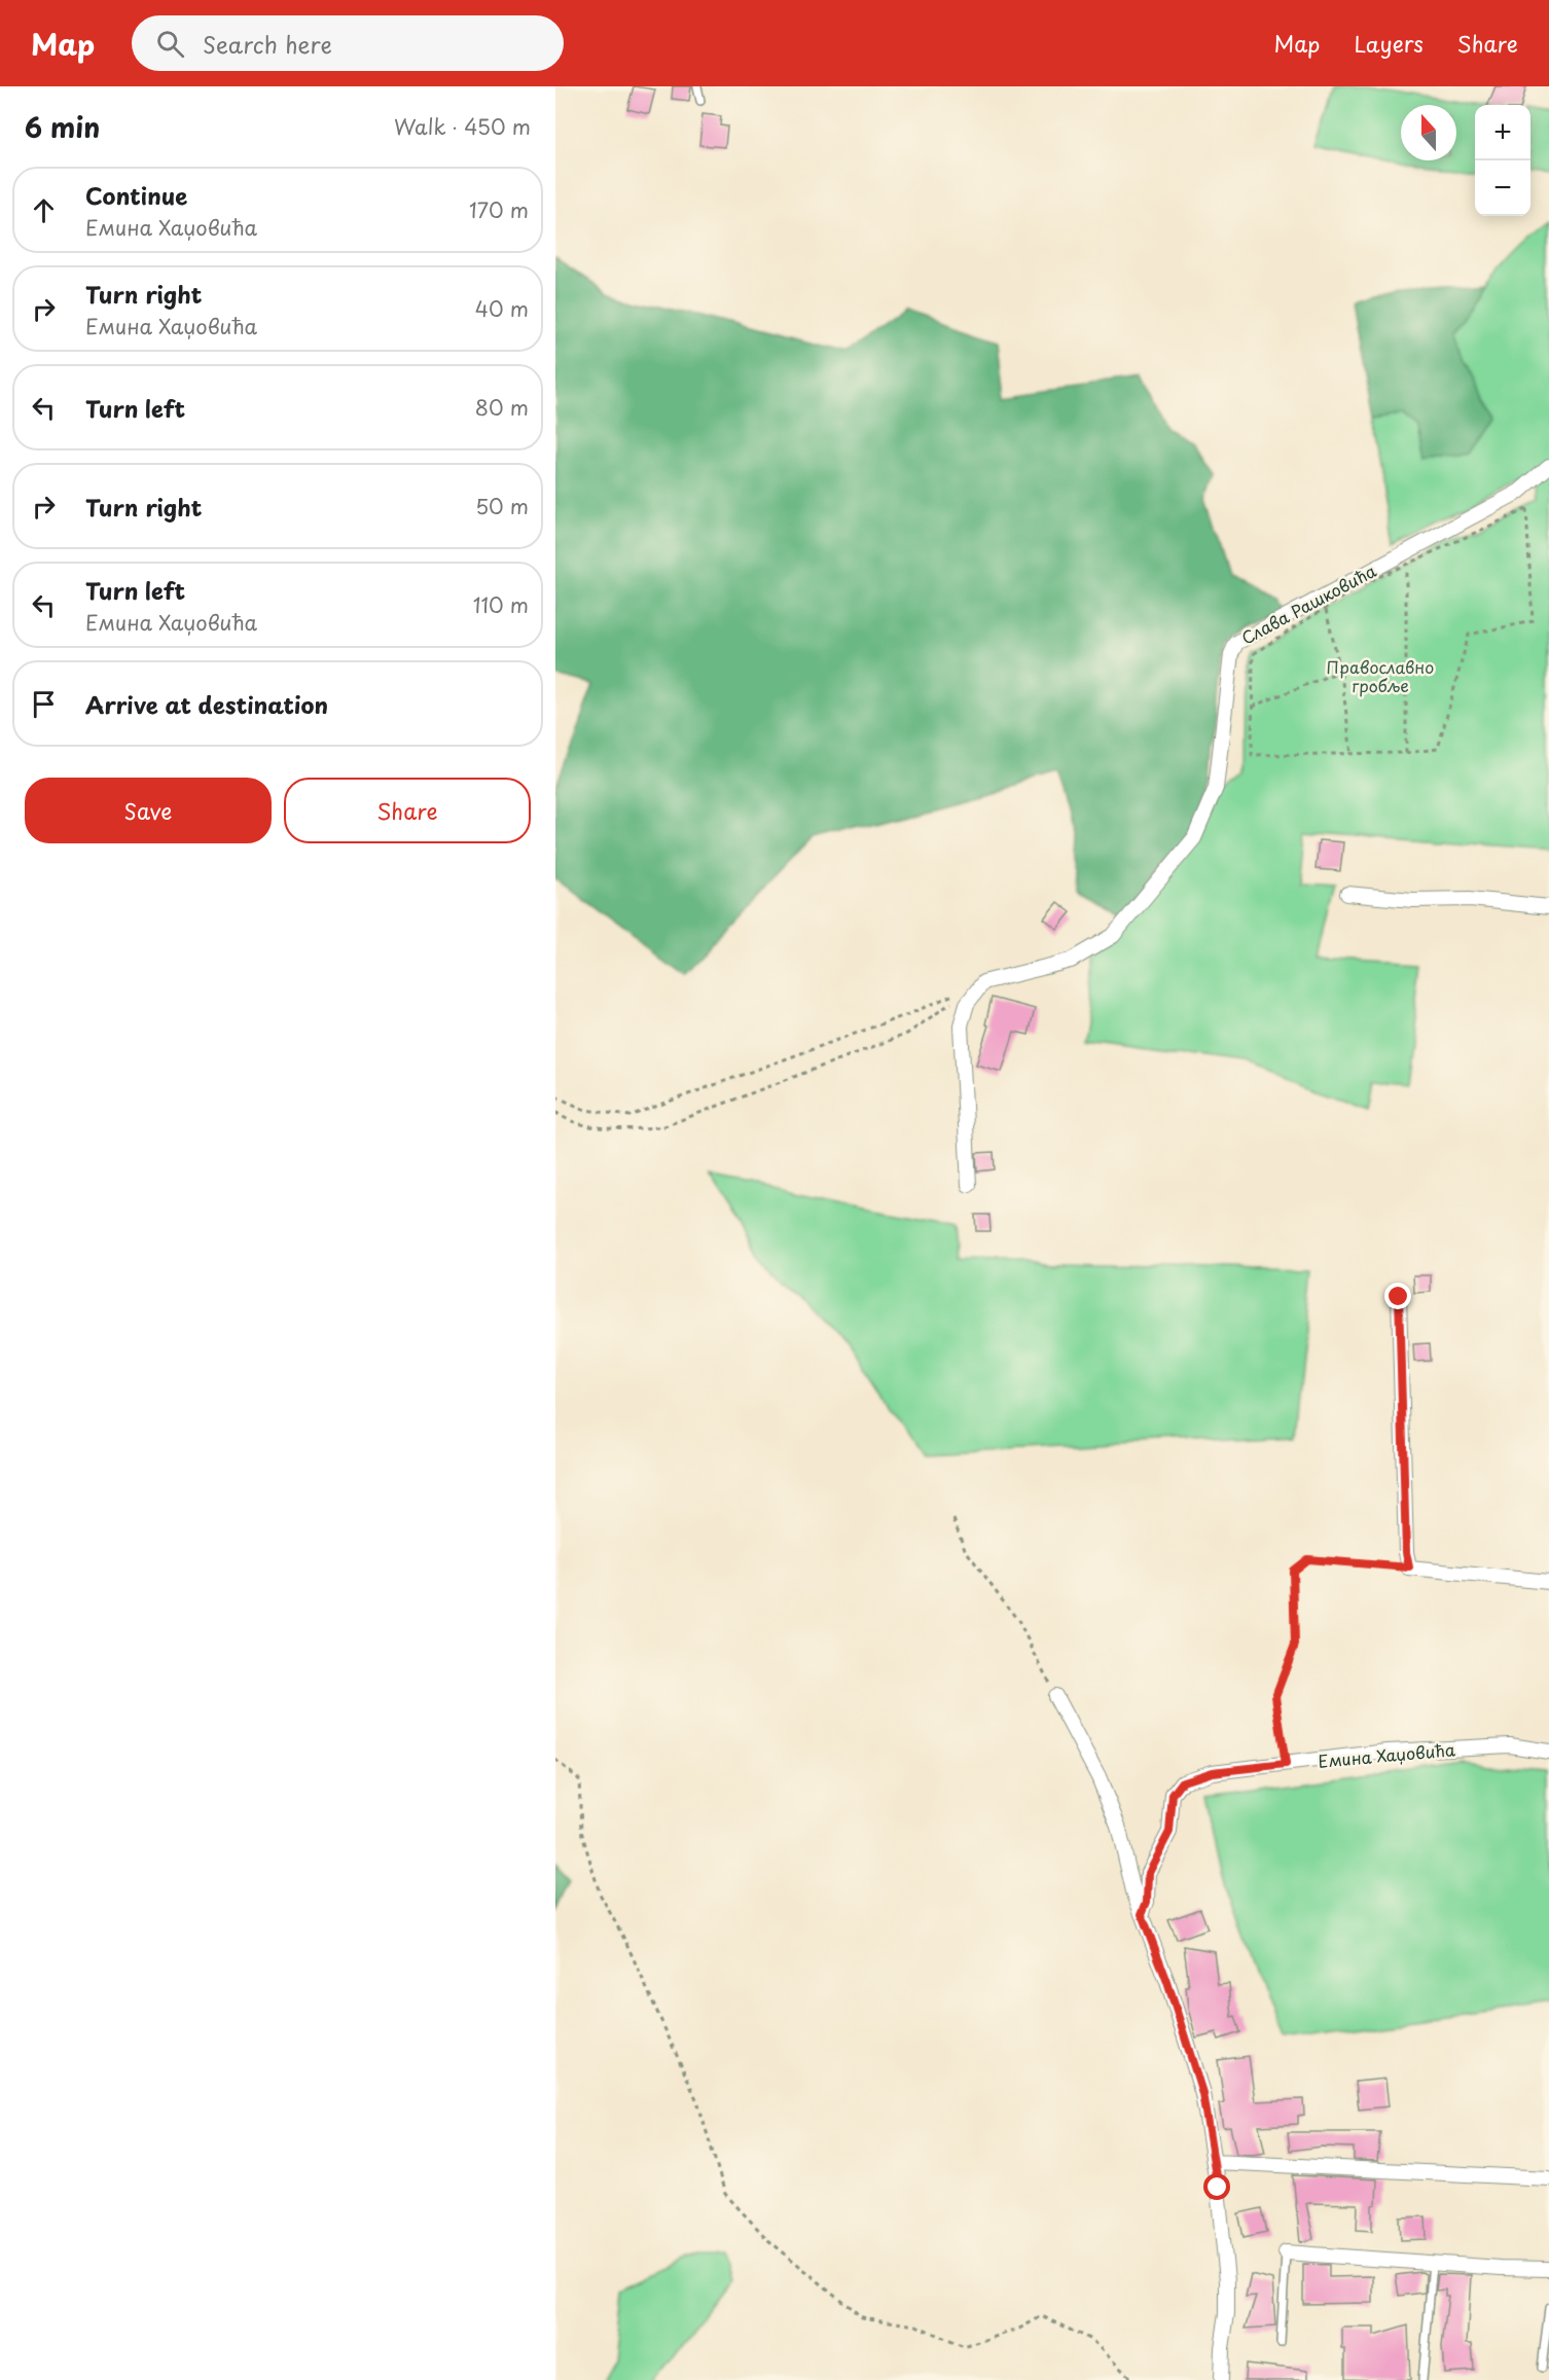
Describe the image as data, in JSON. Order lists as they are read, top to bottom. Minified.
{"streets":{"street":["Слава Рашковића","Емина Хаџовића"]},"parks":["Православно гробље"],"north":"top","page":{"header":"Map","search":"Search here","nav":["Map","Layers","Share"],"heading":["6 min","Walk · 450 m"],"map_buttons":["+","−"],"list":[["Continue","Емина Хаџовића","170 m"],["Turn right","Емина Хаџовића","40 m"],["Turn left","80 m"],["Turn right","50 m"],["Turn left","Емина Хаџовића","110 m"],"Arrive at destination"],"buttons":["Save","Share"]}}
